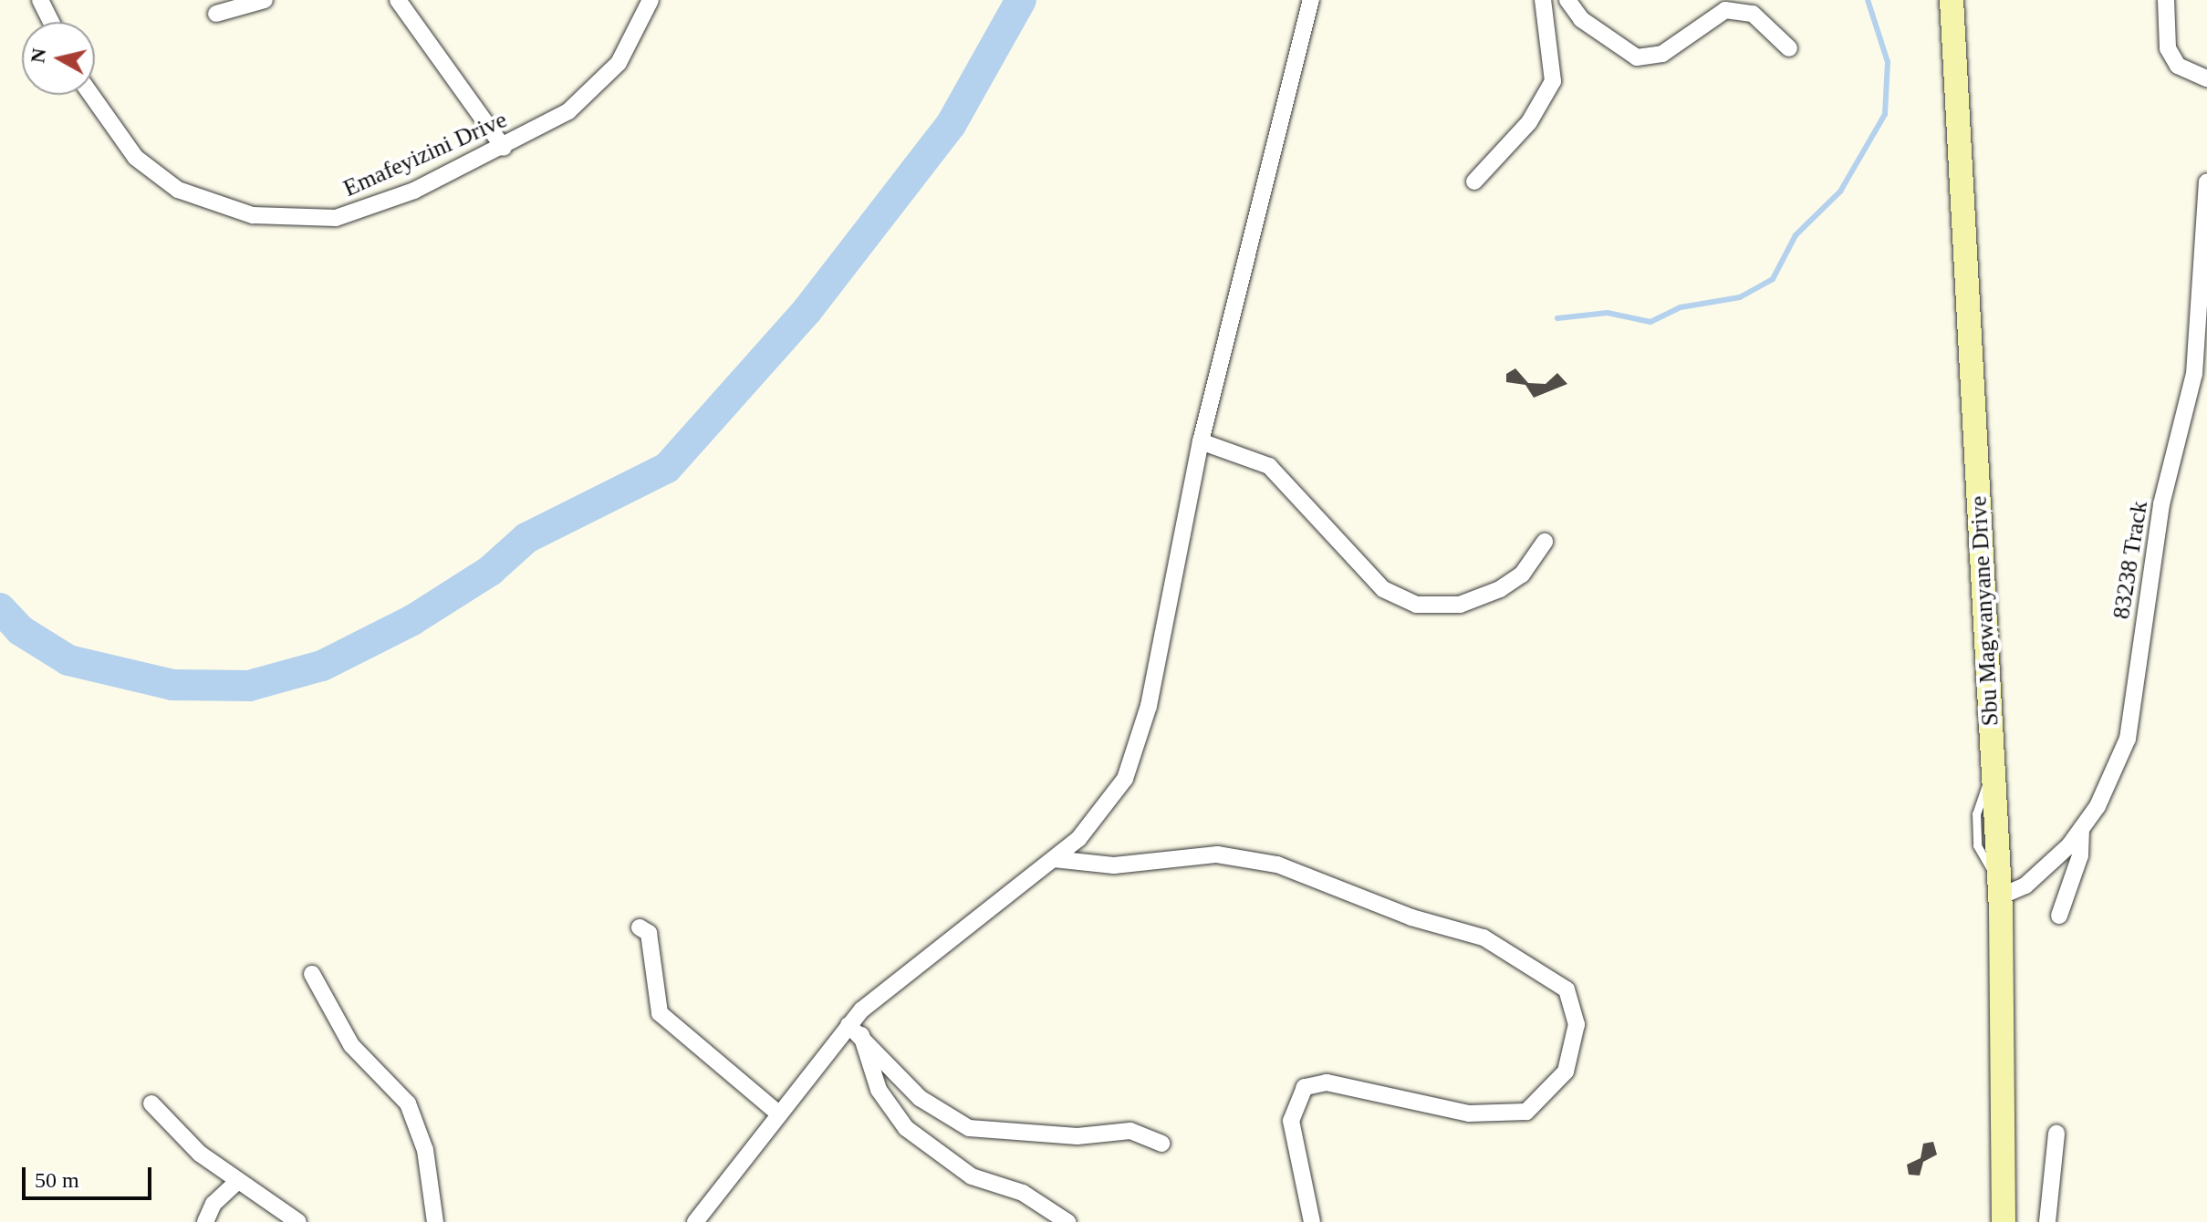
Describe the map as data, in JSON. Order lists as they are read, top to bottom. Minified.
{"streets":{"main road":["Sbu Magwanyane Drive"],"street":["Emafeyizini Drive","83238 Track"]},"crossings":[["83238 Track","Sbu Magwanyane Drive"]],"scale_bar":"50 m","north":"left"}
